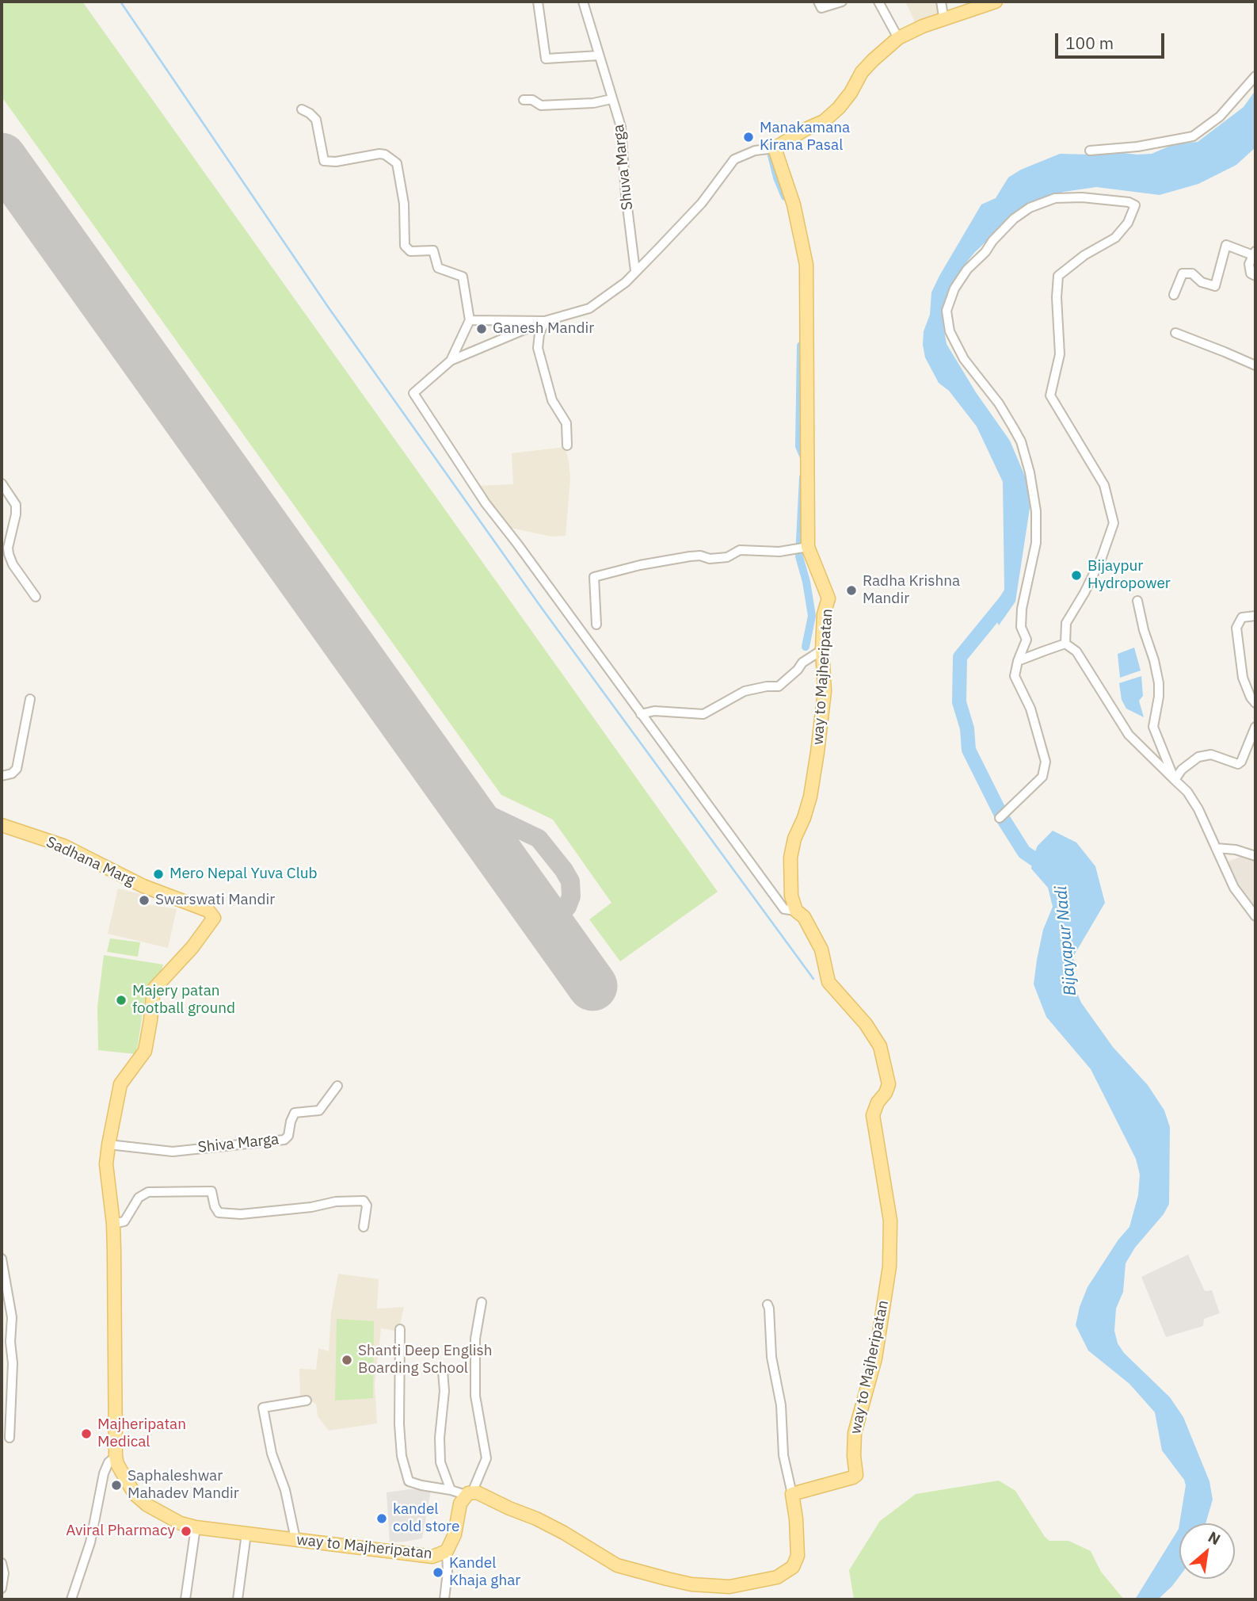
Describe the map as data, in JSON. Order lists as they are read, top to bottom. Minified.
{"streets":{"main road":["way to Majheripatan","Sadhana Marg"],"street":["Shuva Marga","Shiva Marga"]},"crossings":[["way to Majheripatan","Sadhana Marg"],["way to Majheripatan","Shiva Marga"]],"water":["Bijayapur Nadi"],"places":["Manakamana Kirana Pasal","Ganesh Mandir","Bijaypur Hydropower","Radha Krishna Mandir","Mero Nepal Yuva Club","Swarswati Mandir","Majery patan football ground","Shanti Deep English Boarding School","Majheripatan Medical","Saphaleshwar Mahadev Mandir","kandel cold store","Aviral Pharmacy","Kandel Khaja ghar"],"scale_bar":"100 m","north":"top right"}
